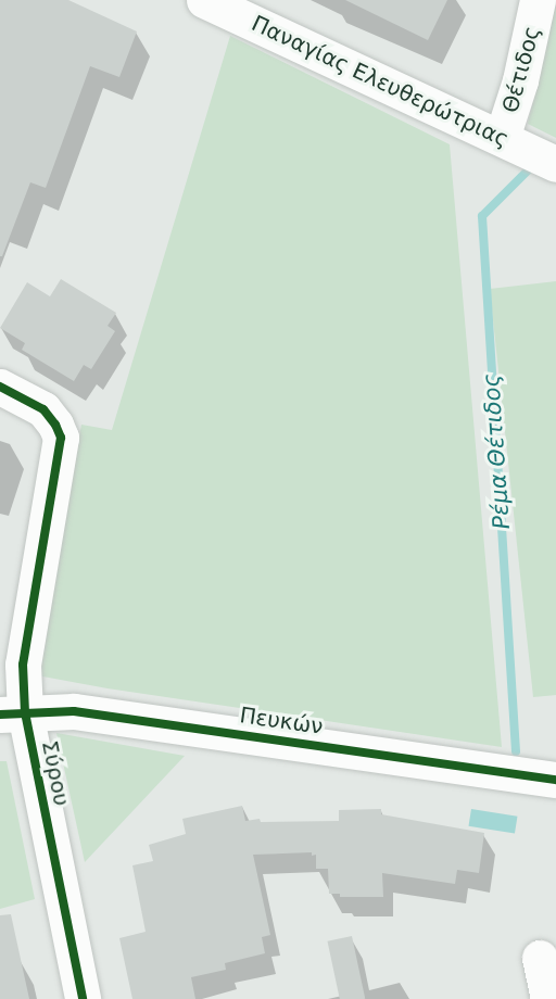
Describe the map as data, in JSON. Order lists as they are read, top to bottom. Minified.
{"streets":{"street":["Θέτιδος","Παναγίας Ελευθερώτριας","Πευκών","Σύρου"]},"crossings":[["Θέτιδος","Παναγίας Ελευθερώτριας"],["Πευκών","Σύρου"]],"water":["Ρέμα Θέτιδος"]}
